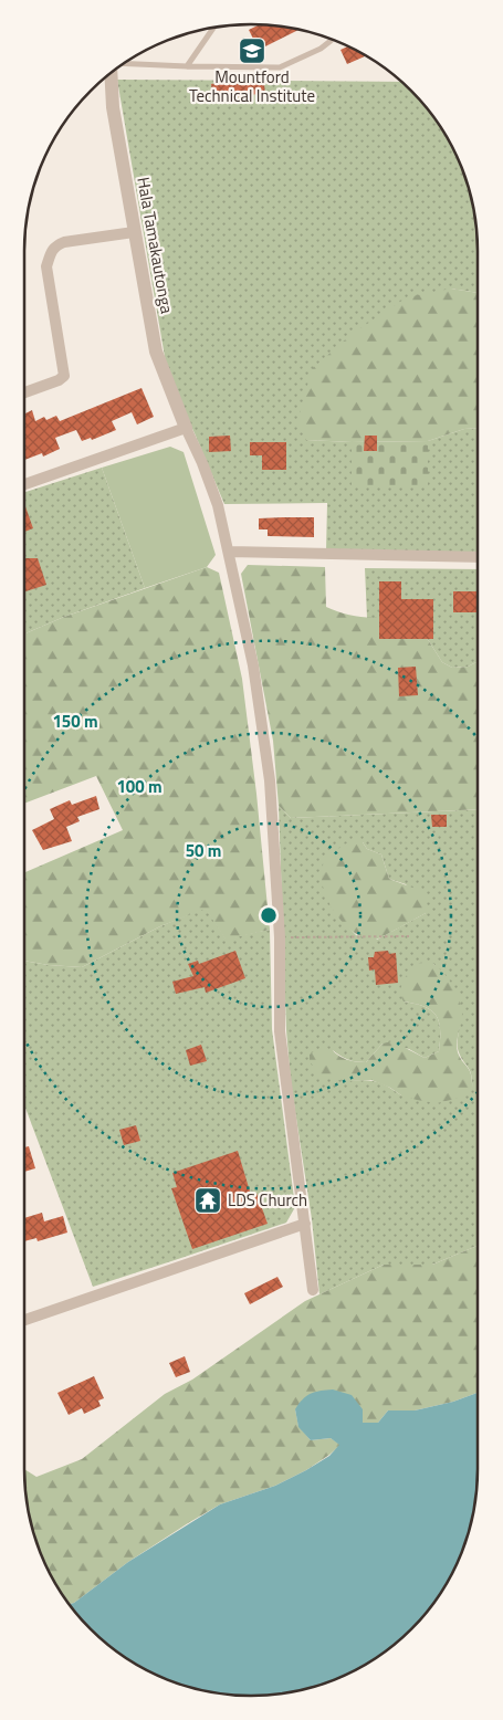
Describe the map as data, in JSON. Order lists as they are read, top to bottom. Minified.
{"streets":{"street":["Hala Tamakautonga"]},"places":{"school or university":["Mountford Technical Institute"],"temple":["LDS Church"]},"rings":["150 m","100 m","50 m"]}
